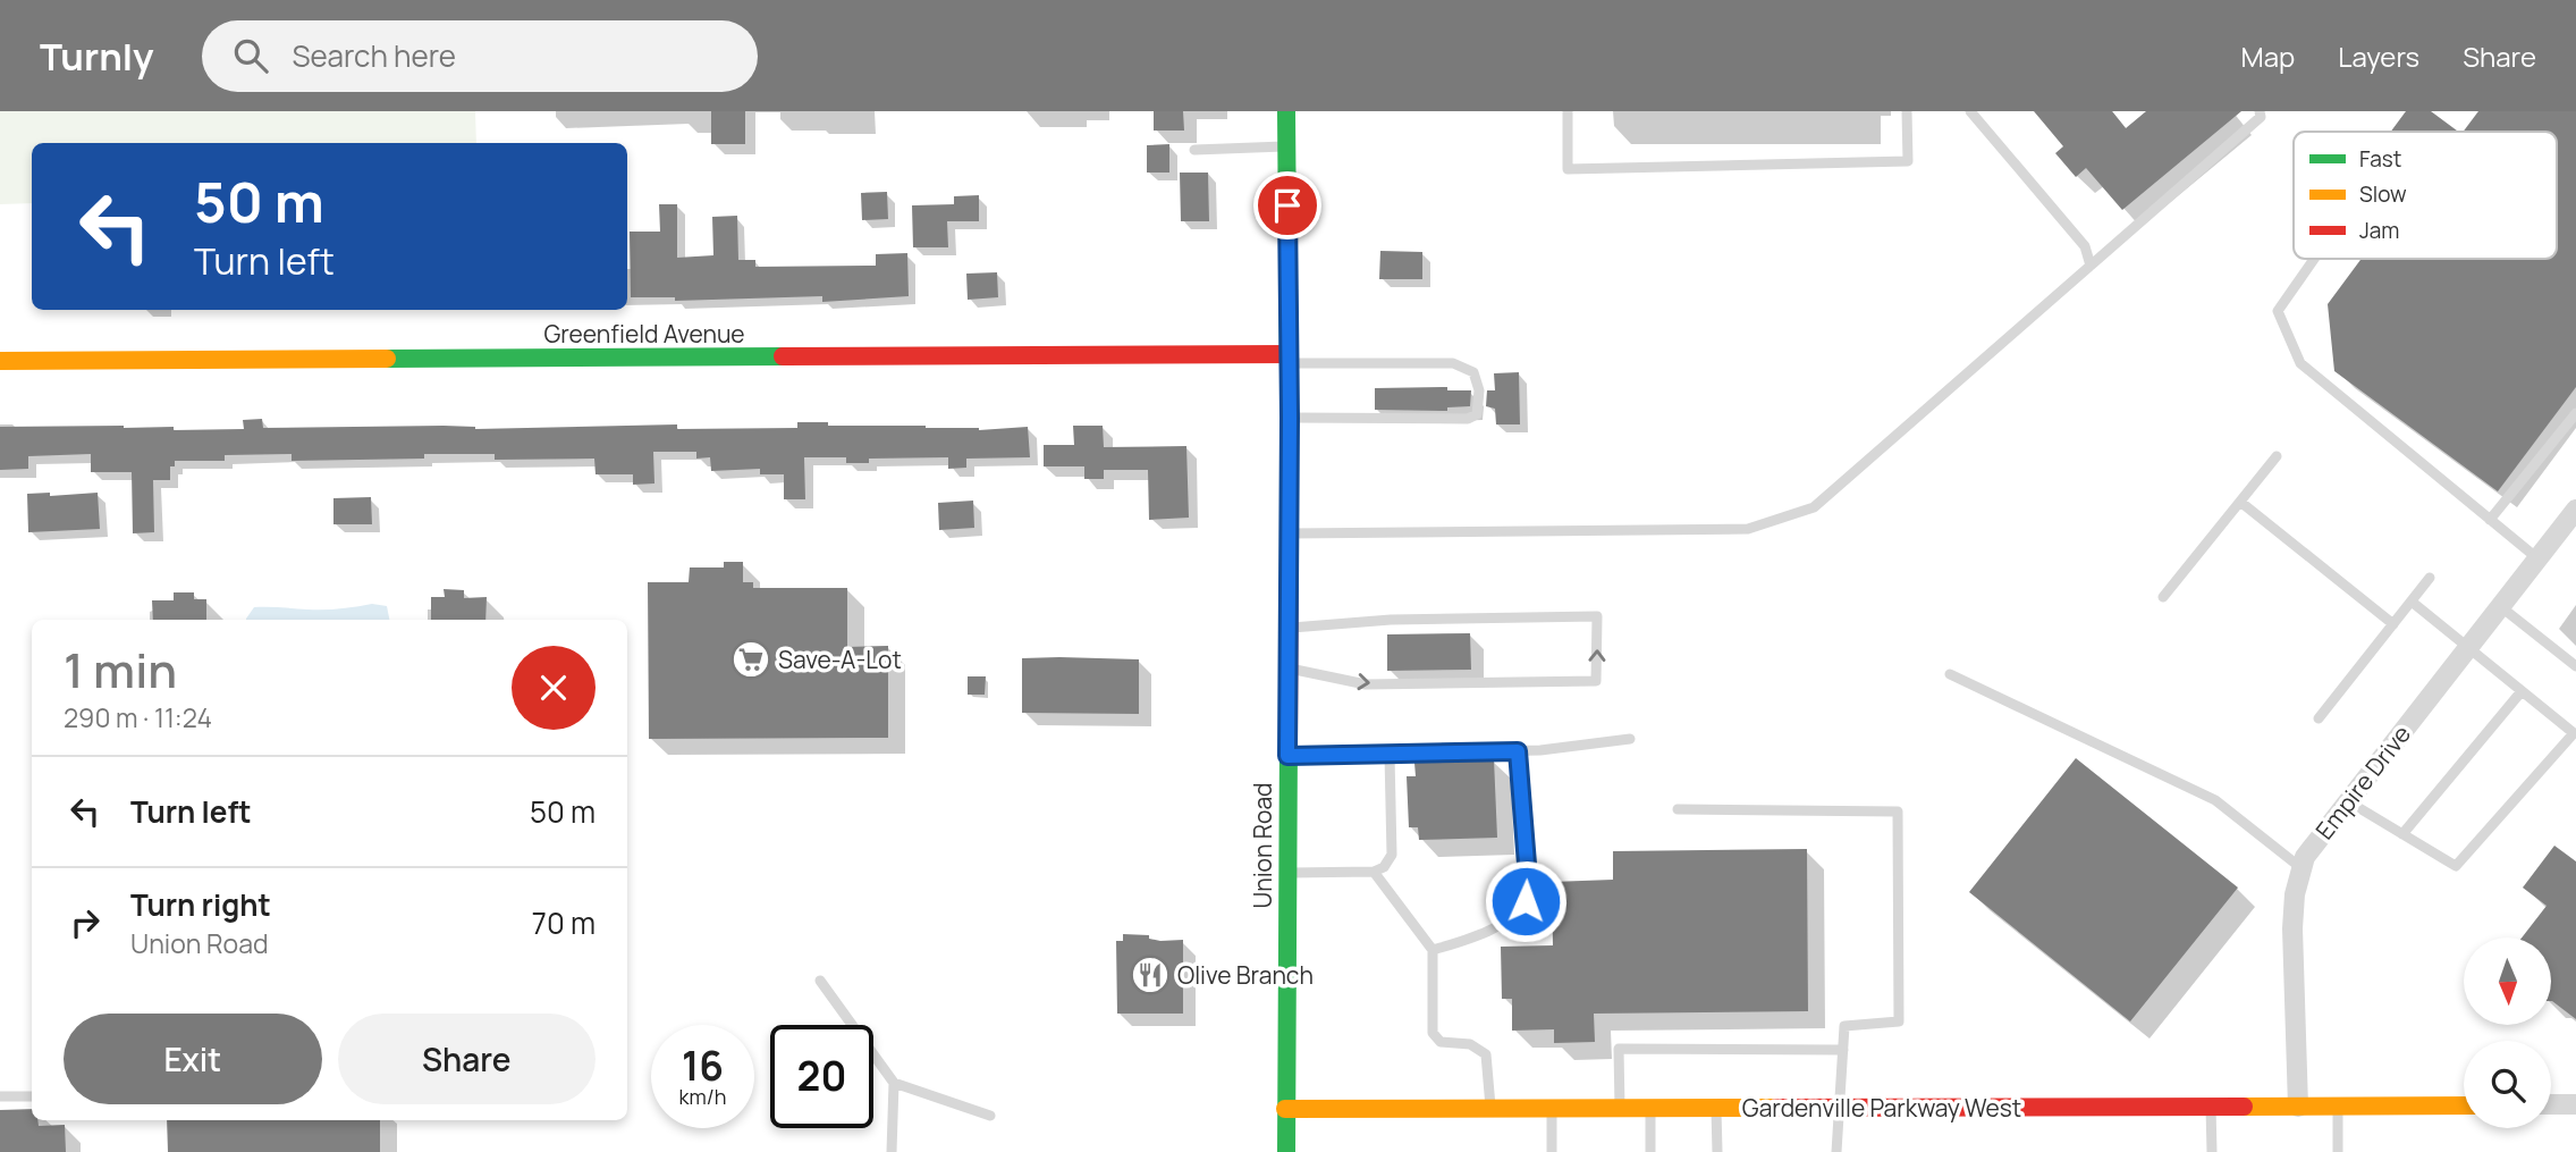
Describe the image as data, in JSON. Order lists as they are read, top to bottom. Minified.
{"streets":{"street":["Greenfield Avenue","Empire Drive","Union Road","Gardenville Parkway West"]},"crossings":[["Greenfield Avenue","Union Road"],["Empire Drive","Gardenville Parkway West"],["Union Road","Gardenville Parkway West"]],"places":{"supermarket":["Save-A-Lot"],"restaurant":["Olive Branch"]},"legend":["Fast","Slow","Jam"],"north":"bottom","page":{"header":"Turnly","search":"Search here","nav":["Map","Layers","Share"],"turn":["50 m","Turn left"],"heading":["1 min","290 m · 11:24"],"list":[{"name":"Turn left","value":"50 m"},{"name":"Turn right","note":"Union Road","value":"70 m"}],"buttons":["Exit","Share"],"speed":"16 km/h","limit":"20"}}
